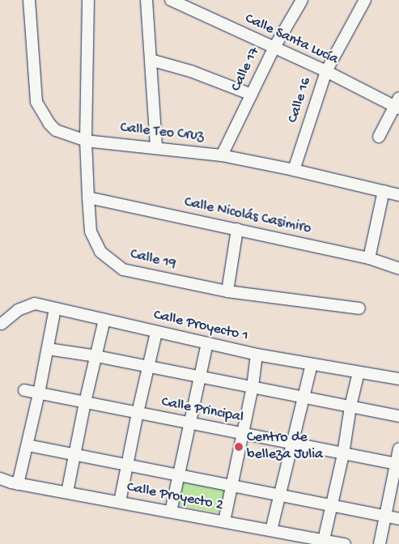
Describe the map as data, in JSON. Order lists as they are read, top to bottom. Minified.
{"streets":{"street":["Calle Santa Lucía","Calle 17","Calle 16","Calle Teo Cruz","Calle Nicolás Casimiro","Calle 19","Calle Proyecto 1","Calle Principal","Calle Proyecto 2"]},"crossings":[["Calle Santa Lucía","Calle 17"],["Calle Santa Lucía","Calle 16"],["Calle 17","Calle Teo Cruz"],["Calle 16","Calle Teo Cruz"],["Calle Teo Cruz","Calle 19"],["Calle Nicolás Casimiro","Calle 19"]],"places":["Centro de belleza Julia"]}
